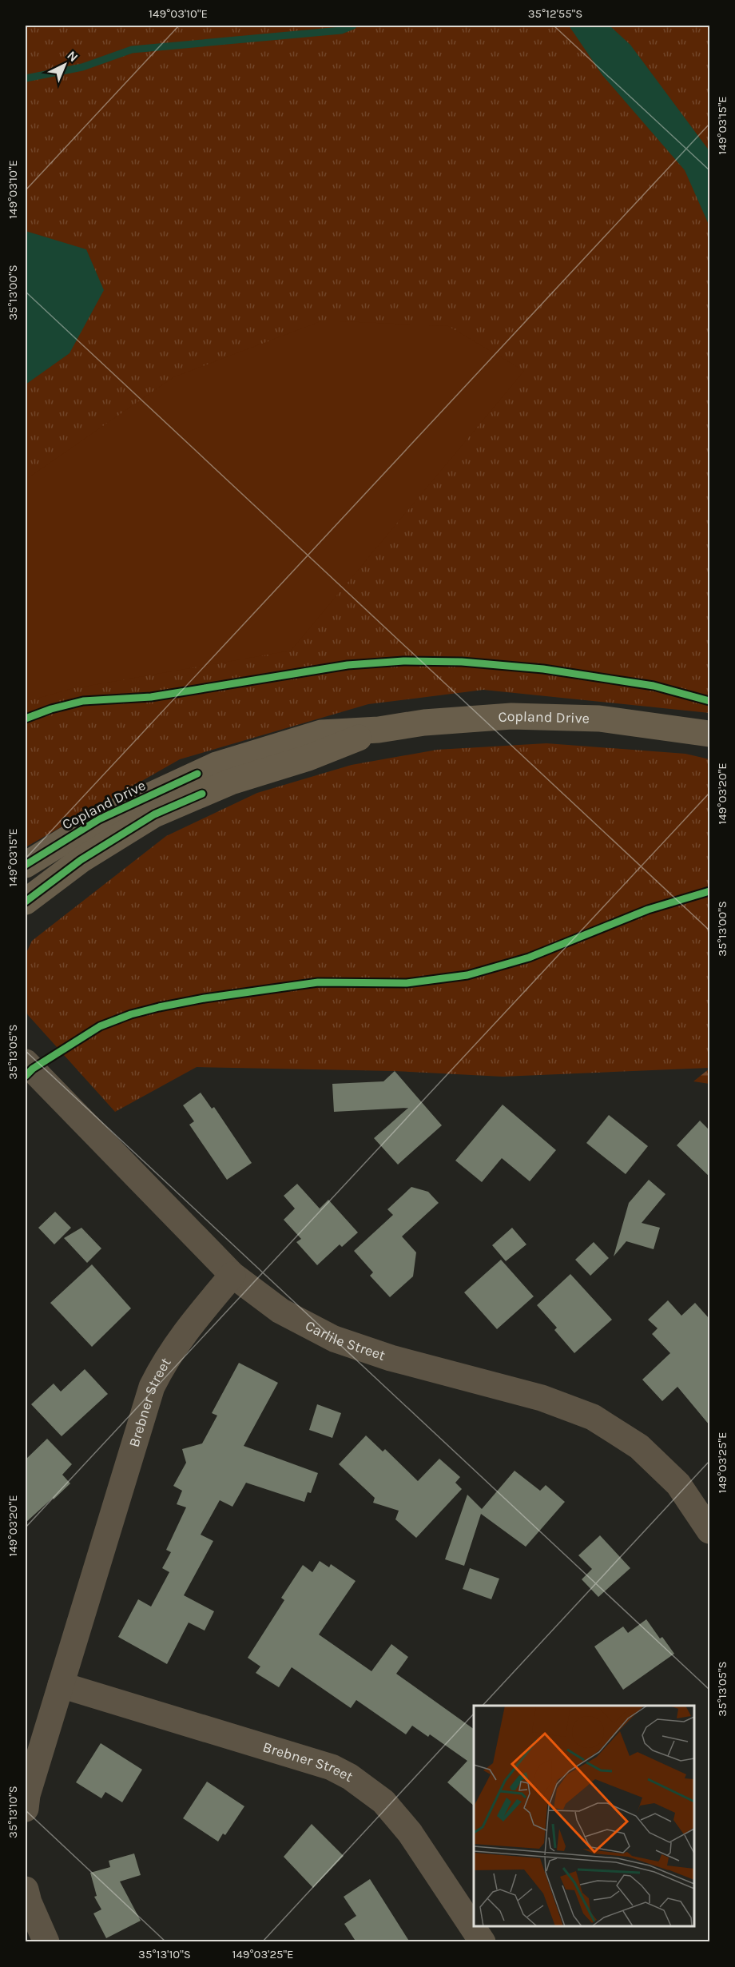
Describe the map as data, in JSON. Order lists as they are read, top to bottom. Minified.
{"streets":{"main road":["Copland Drive"],"street":["Carlile Street","Brebner Street"]},"crossings":[["Carlile Street","Brebner Street"]],"north":"top right","coordinates":["149°03'10\"E","35°12'55\"S","149°03'15\"E","35°13'00\"S","149°03'20\"E","35°13'05\"S","149°03'25\"E","35°13'10\"S"]}
